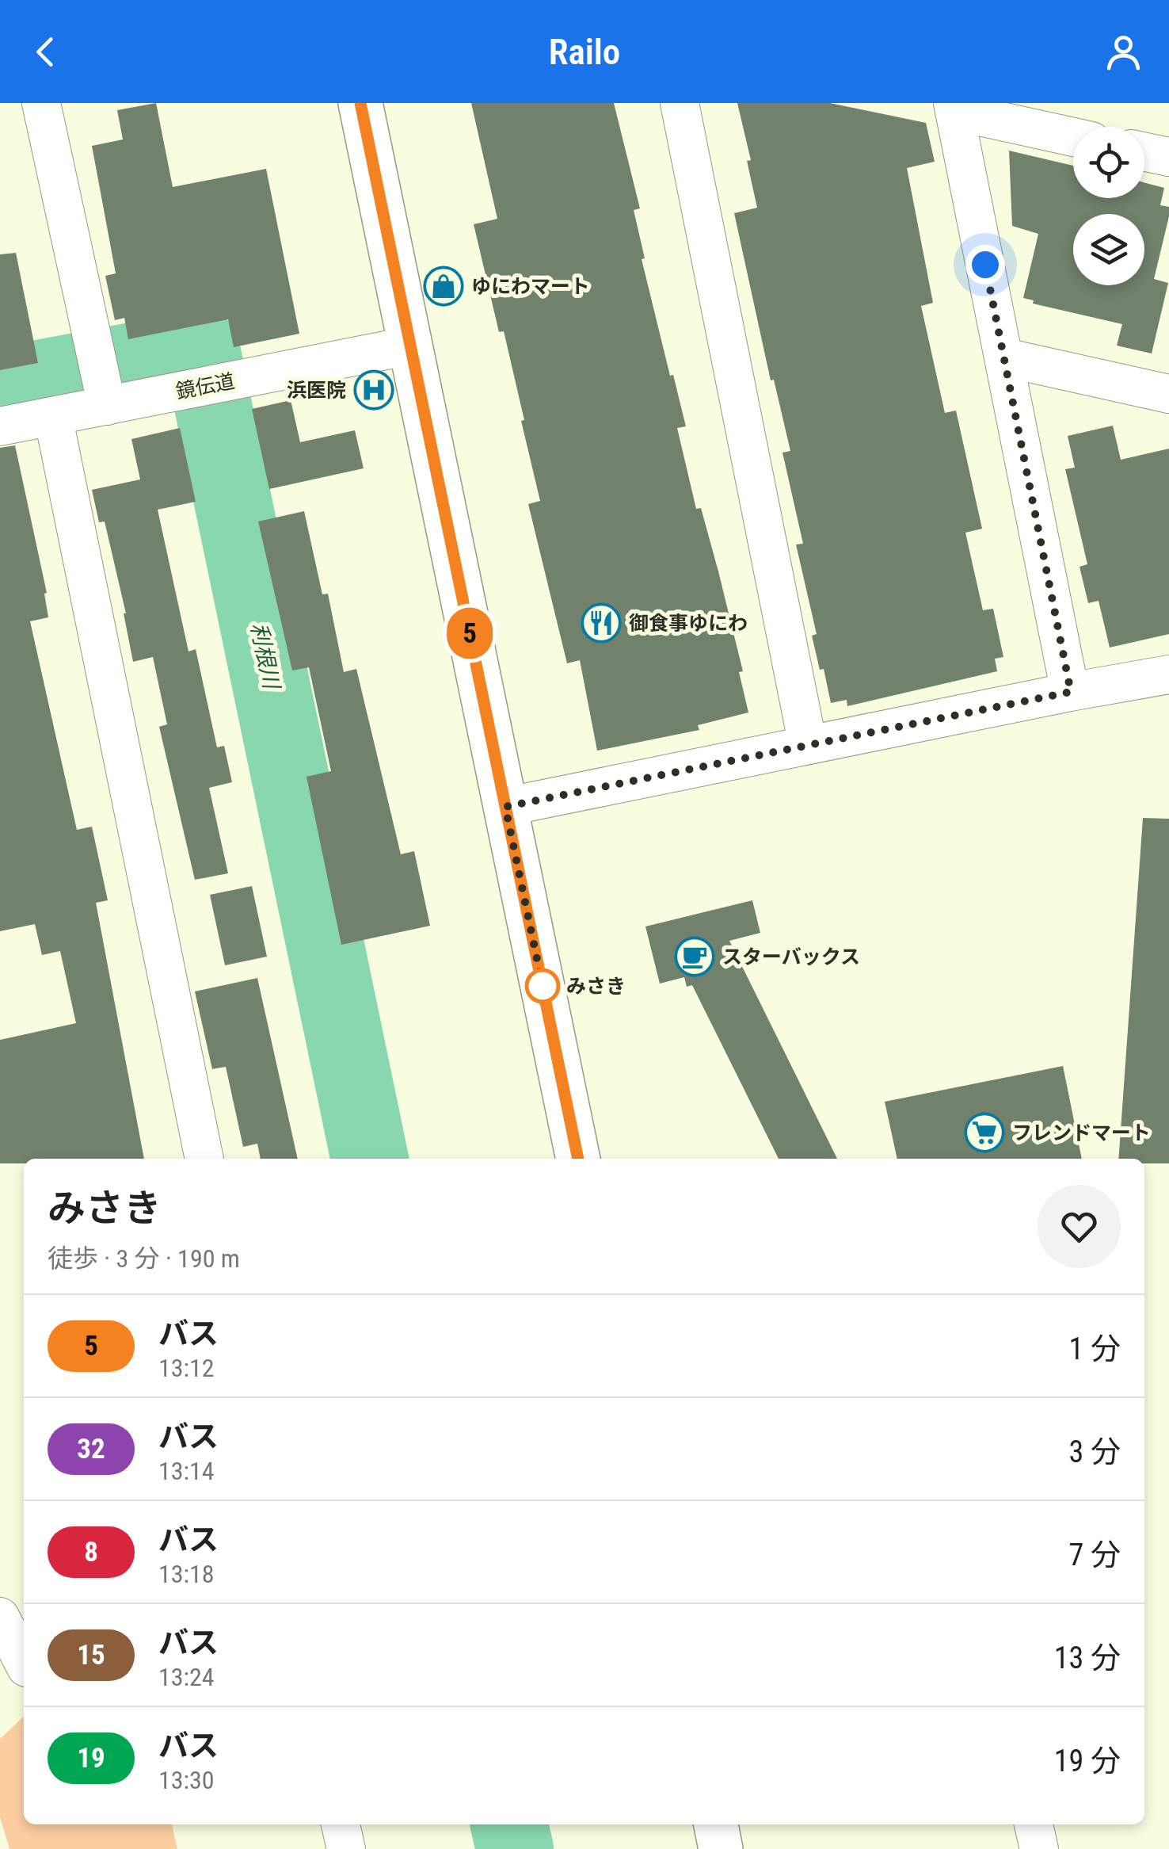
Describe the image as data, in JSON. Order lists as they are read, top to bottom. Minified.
{"streets":{"street":["鏡伝道"]},"water":["利根川"],"places":{"shop":["ゆにわマート"],"hospital":["浜医院"],"restaurant":["御食事ゆにわ"],"cafe":["スターバックス"],"other":["みさき"],"supermarket":["フレンドマート"]},"lines":["bus line 5"],"page":{"header":"Railo","on_map":"5","heading":["みさき","徒歩 · 3 分 · 190 m"],"list":[{"mark":"5","name":"バス","note":"13:12","value":"1 分"},{"mark":"32","name":"バス","note":"13:14","value":"3 分"},{"mark":"8","name":"バス","note":"13:18","value":"7 分"},{"mark":"15","name":"バス","note":"13:24","value":"13 分"},{"mark":"19","name":"バス","note":"13:30","value":"19 分"}]}}
